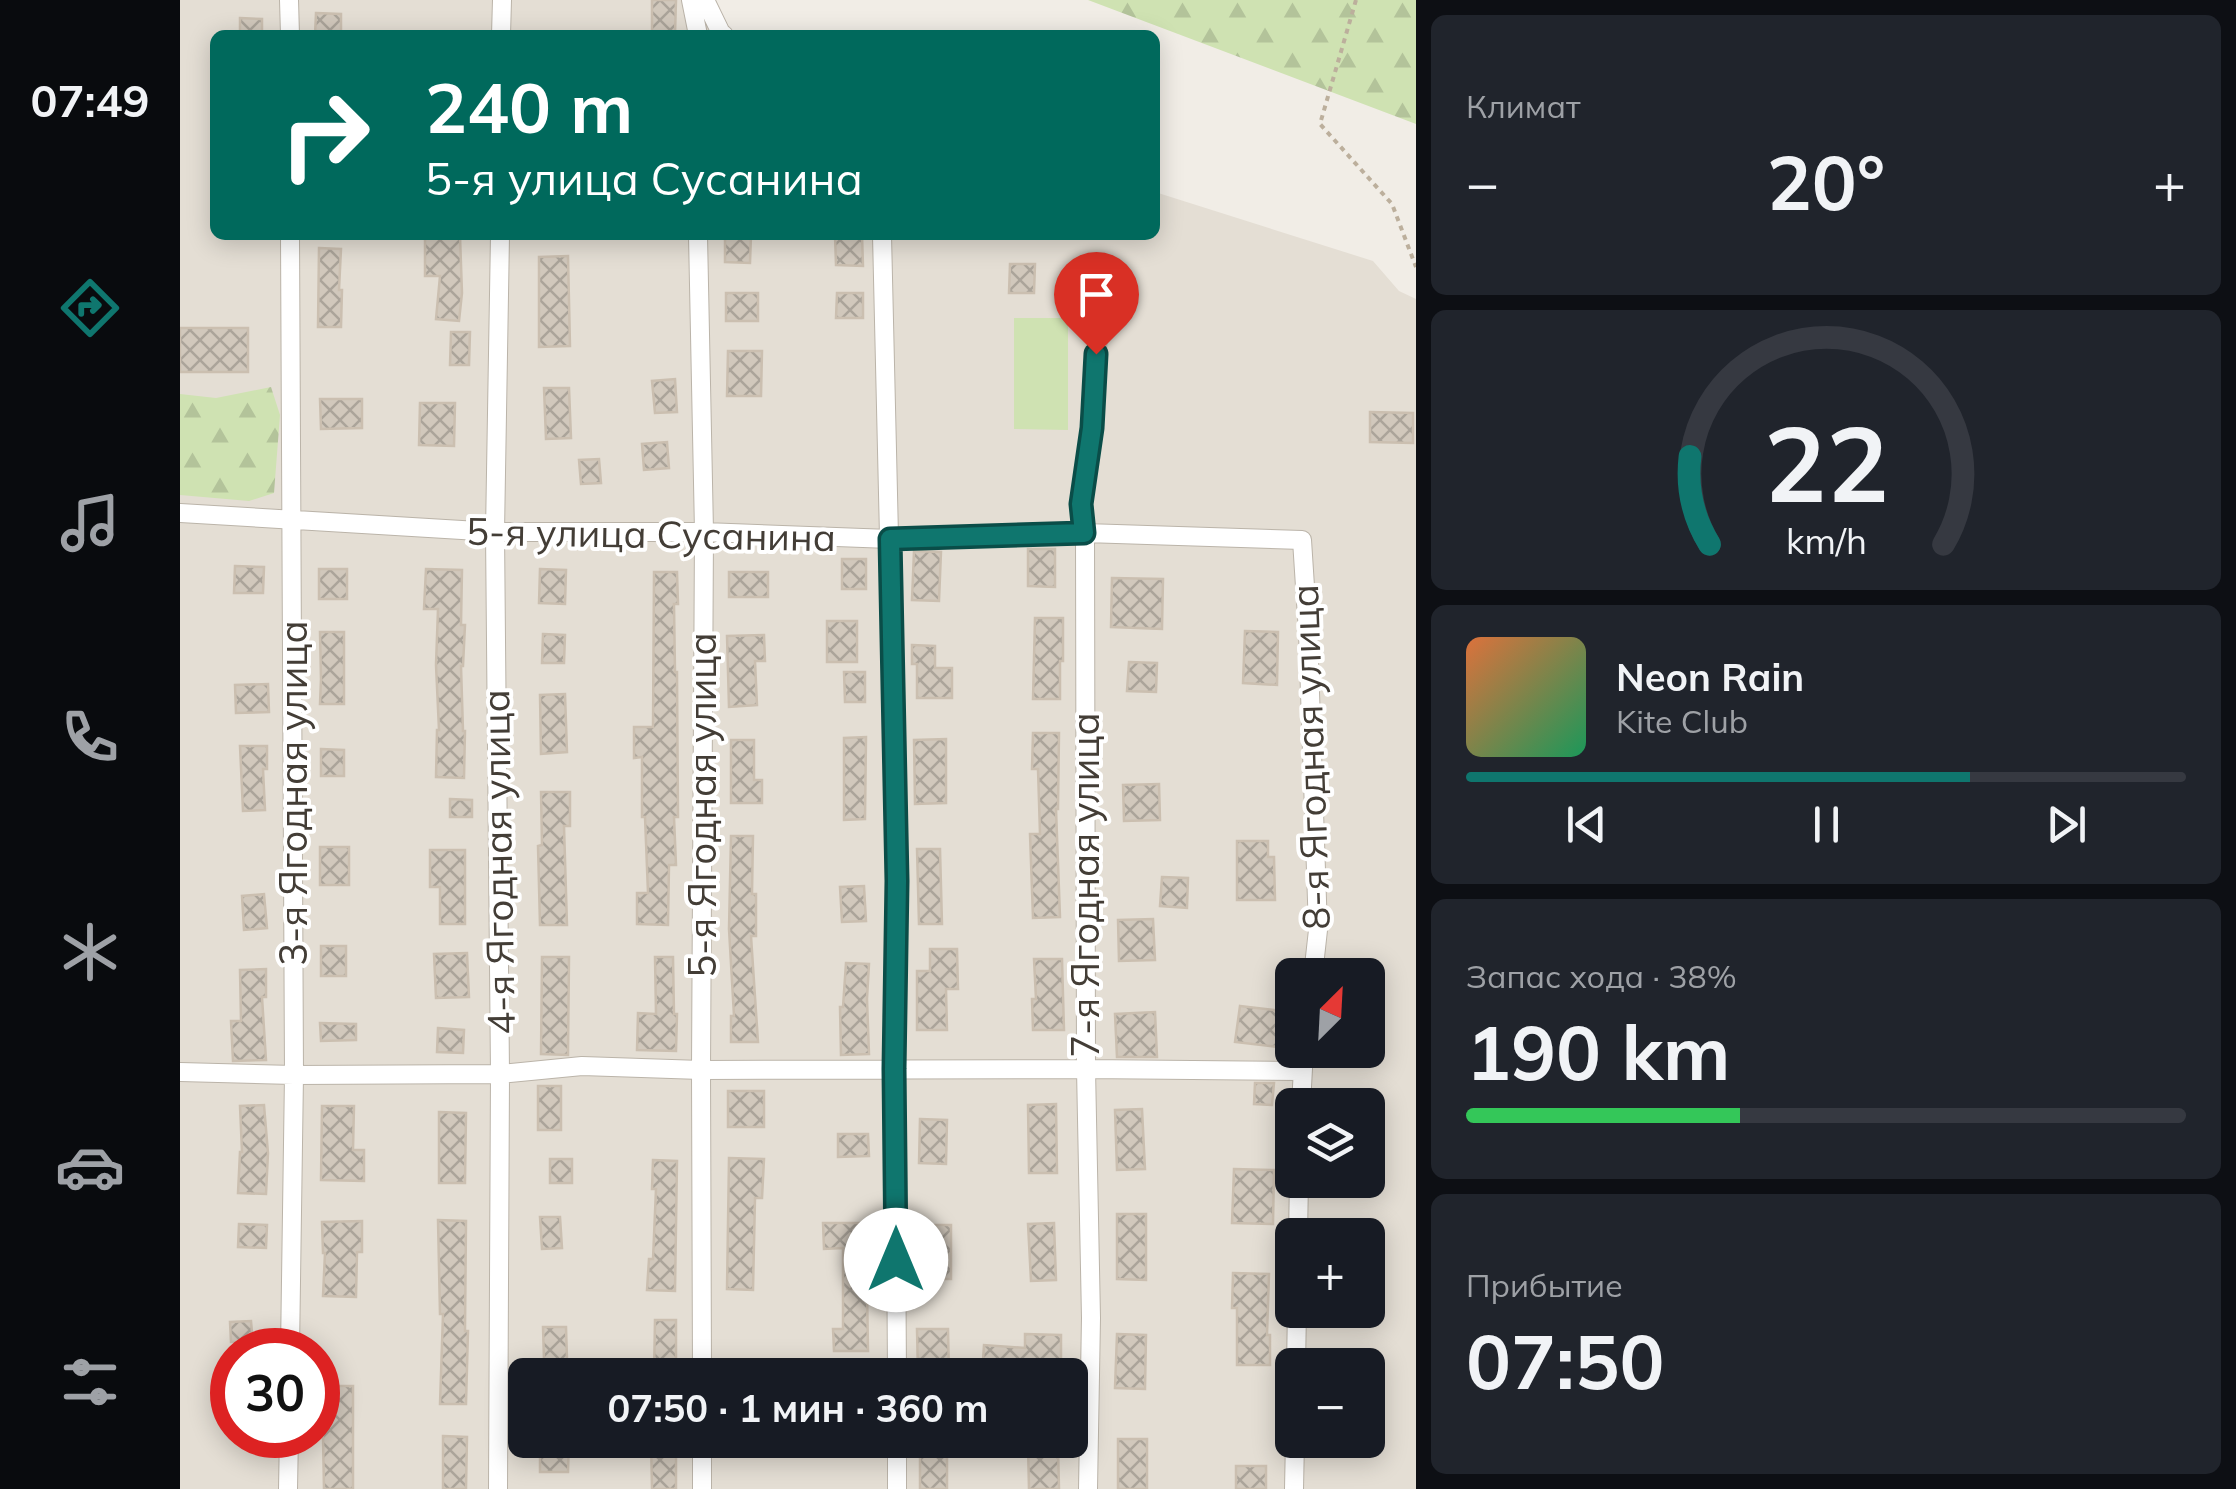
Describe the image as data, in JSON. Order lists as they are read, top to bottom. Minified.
{"streets":{"street":["5-я улица Сусанина","8-я Ягодная улица","3-я Ягодная улица","5-я Ягодная улица","4-я Ягодная улица","7-я Ягодная улица"]},"crossings":[["5-я улица Сусанина","8-я Ягодная улица"],["5-я улица Сусанина","3-я Ягодная улица"],["5-я улица Сусанина","5-я Ягодная улица"],["5-я улица Сусанина","4-я Ягодная улица"],["5-я улица Сусанина","7-я Ягодная улица"]],"north":"top right","page":{"tabs":"07:49","tile":["Климат",["Запас хода · 38%","190 km"],["Прибытие","07:50"]],"turn":["240 m","5-я улица Сусанина"],"heat":["−","20°","+"],"song":["Neon Rain","Kite Club"],"map_buttons":["+","−"],"limit":"30","trip":"07:50 · 1 мин · 360 m","gauge":["22","km/h"]}}
